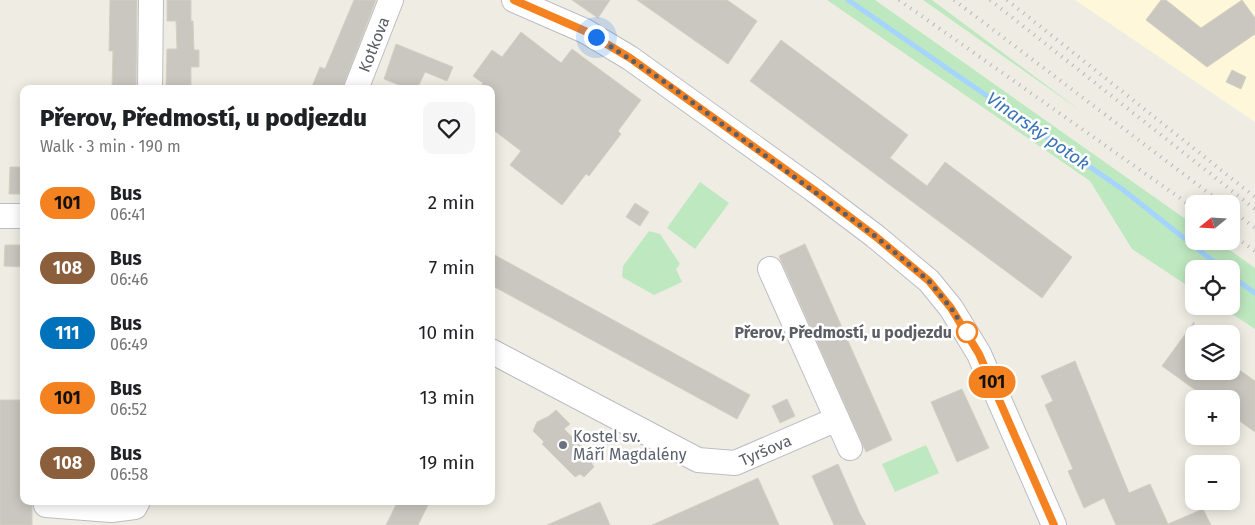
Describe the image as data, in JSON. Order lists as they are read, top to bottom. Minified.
{"streets":{"street":["Kotkova","Tyršova"]},"water":["Vinarský potok"],"places":["Přerov, Předmostí, u podjezdu","Kostel sv. Máří Magdalény"],"lines":["bus line 101"],"north":"left","page":{"on_map":"101","heading":["Přerov, Předmostí, u podjezdu","Walk · 3 min · 190 m"],"list":[{"mark":"101","name":"Bus","note":"06:41","value":"2 min"},{"mark":"108","name":"Bus","note":"06:46","value":"7 min"},{"mark":"111","name":"Bus","note":"06:49","value":"10 min"},{"mark":"101","name":"Bus","note":"06:52","value":"13 min"},{"mark":"108","name":"Bus","note":"06:58","value":"19 min"}],"map_buttons":["+","−"]}}
